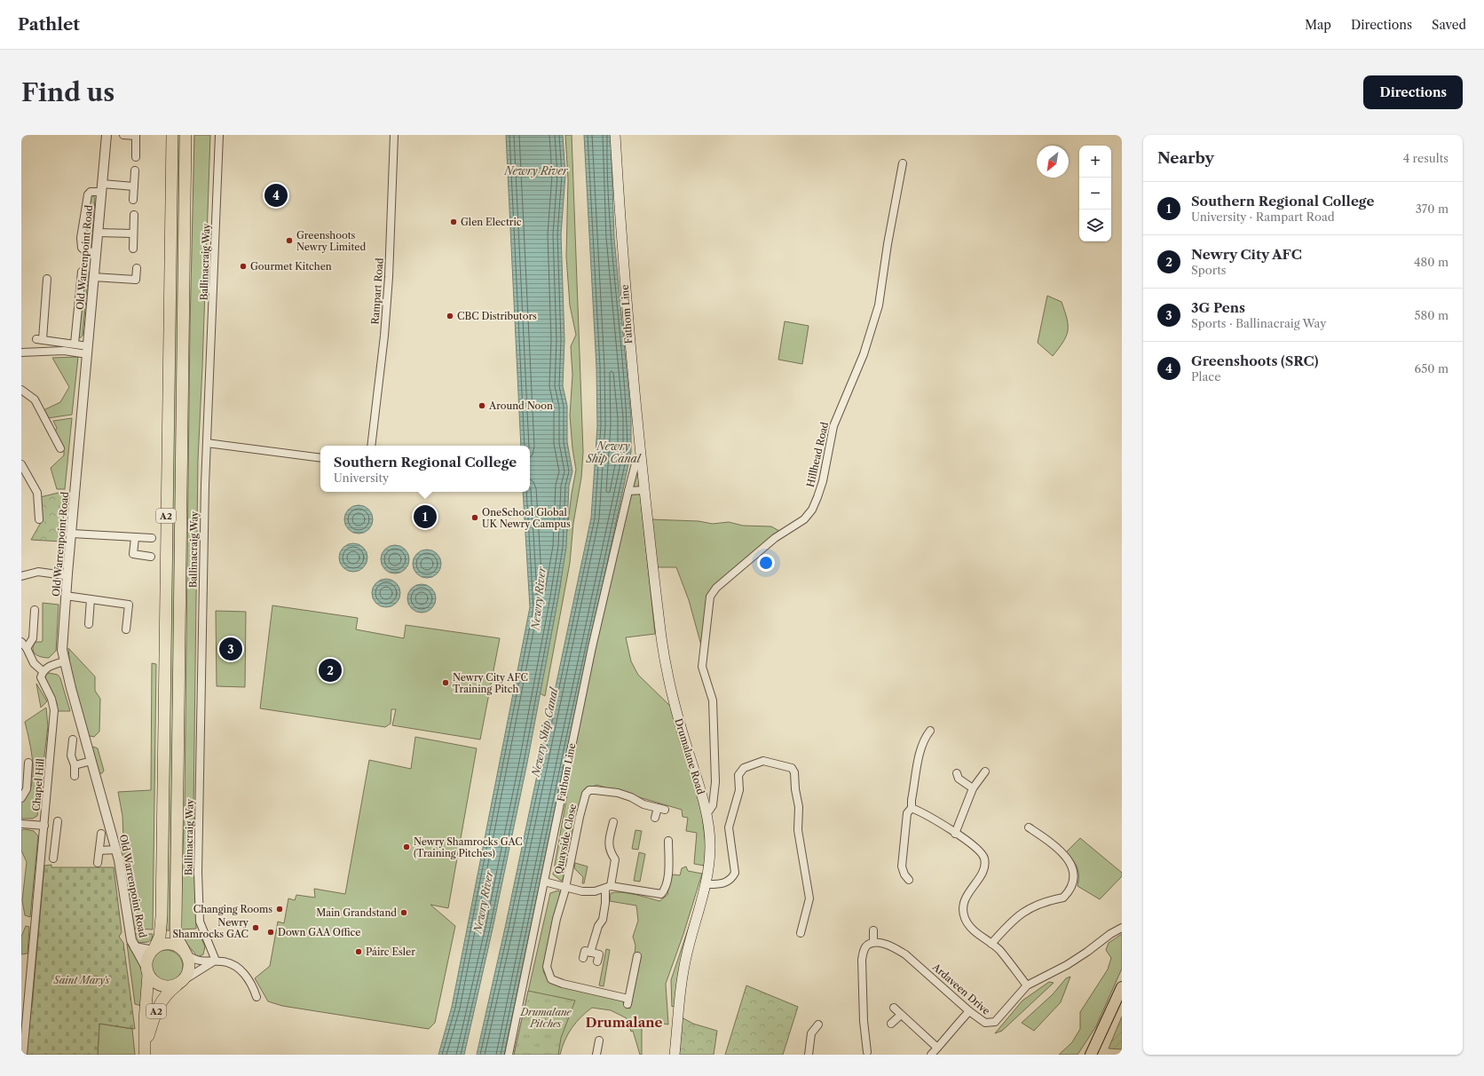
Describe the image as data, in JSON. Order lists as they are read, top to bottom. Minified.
{"streets":{"highway":["A2"],"main road":["Fathom Line","Drumalane Road"],"street":["Old Warrenpoint Road","Ballinacraig Way","Rampart Road","Hillhead Road","Chapel Hill","Quayside Close","Ardaveen Drive"]},"crossings":[["Old Warrenpoint Road","A2"],["Fathom Line","Drumalane Road"],["Fathom Line","Quayside Close"],["Hillhead Road","Drumalane Road"]],"districts":["Drumalane"],"water":["Newry River","Newry Ship Canal"],"parks":["Saint Mary's","Drumalane Pitches"],"places":["Glen Electric","Greenshoots Newry Limited","Gourmet Kitchen","CBC Distributors","Around Noon","OneSchool Global UK Newry Campus","Newry City AFC Training Pitch","Newry Shamrocks GAC (Training Pitches)","Changing Rooms","Main Grandstand","Newry Shamrocks GAC","Down GAA Office","Páirc Esler"],"north":"bottom left","page":{"header":"Pathlet","nav":["Map","Directions","Saved"],"buttons":"Directions","title":"Find us","heading":["Nearby","4 results"],"map_buttons":["+","−"],"list":[{"mark":"1","name":"Southern Regional College","note":"University · Rampart Road","value":"370 m"},{"mark":"2","name":"Newry City AFC","note":"Sports","value":"480 m"},{"mark":"3","name":"3G Pens","note":"Sports · Ballinacraig Way","value":"580 m"},{"mark":"4","name":"Greenshoots (SRC)","note":"Place","value":"650 m"}],"pins":["4","1","3","2"],"popup":["Southern Regional College","University"]}}
